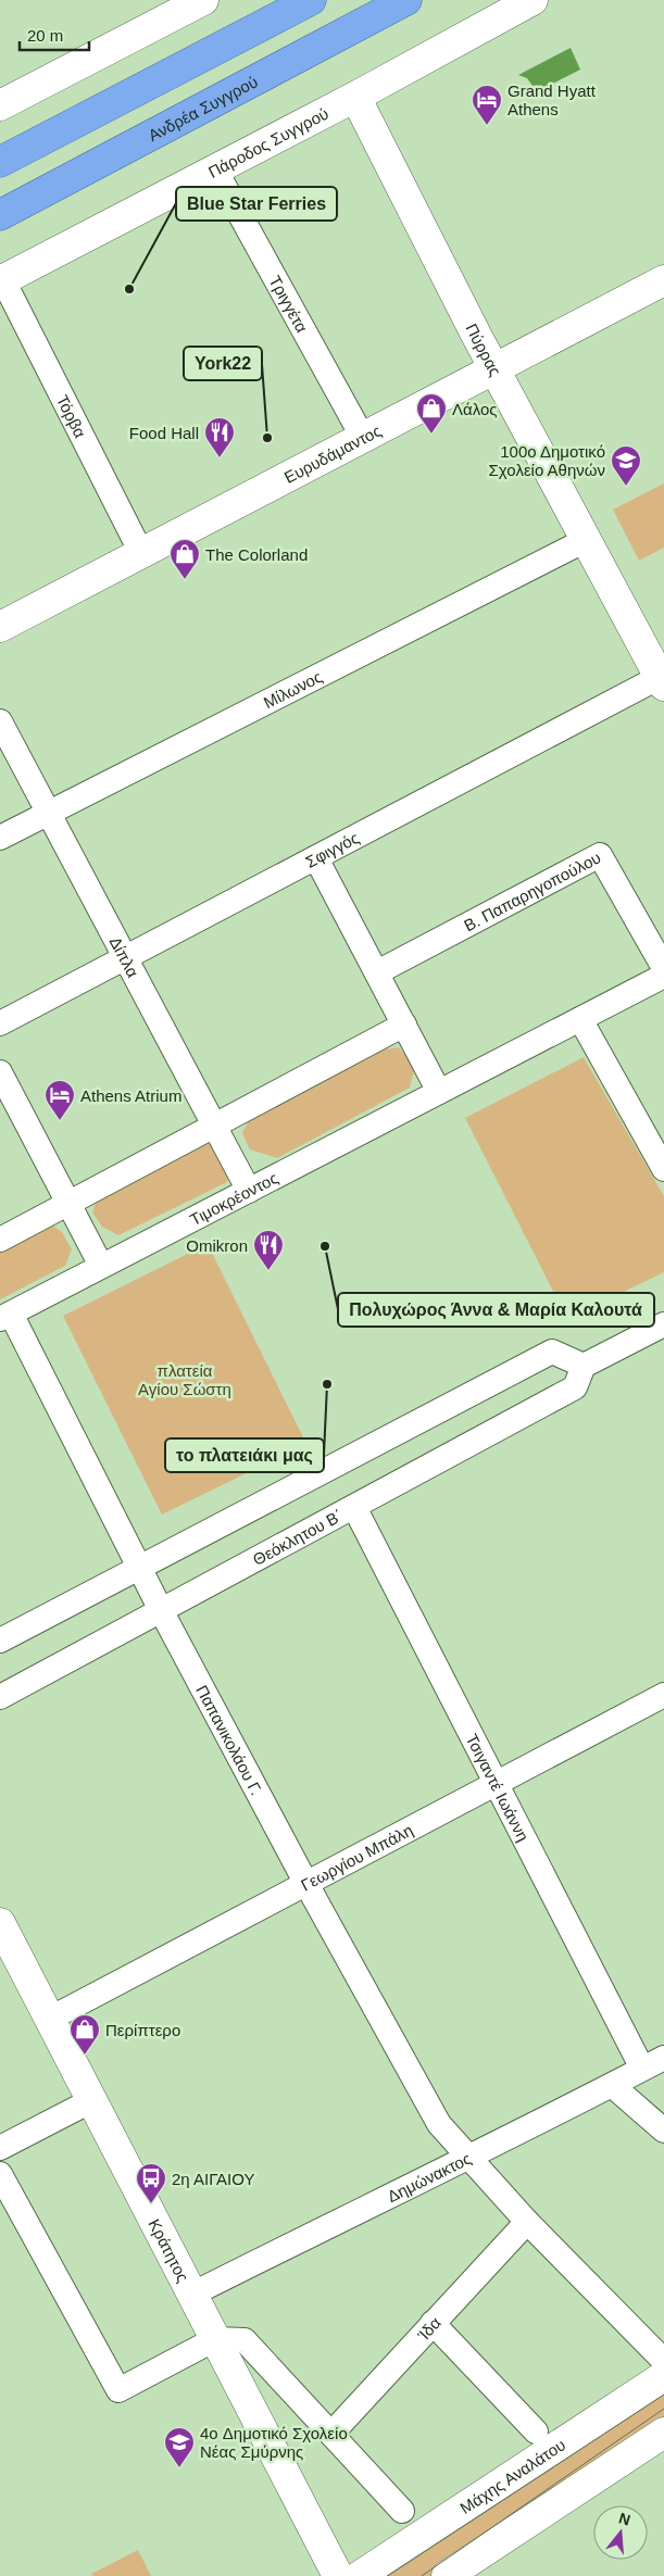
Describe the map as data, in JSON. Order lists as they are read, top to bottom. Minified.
{"streets":{"highway":["Ανδρέα Συγγρού"],"street":["Πάροδος Συγγρού","Τριγγέτα","Πύρρας","Τόρβα","Ευρυδάμαντος","Μίλωνος","Σφιγγός","Β. Παπαρηγοπούλου","Δίπλα","Τιμοκρέοντος","Θεόκλητου Β΄","Παπανικολάου Γ.","Τσιγαντέ Ιωάννη","Γεωργίου Μπάλη","Δημώνακτος","Κράτητος","Ίδα","Μάχης Αναλάτου"]},"crossings":[["Πάροδος Συγγρού","Τριγγέτα"],["Πάροδος Συγγρού","Πύρρας"],["Πάροδος Συγγρού","Τόρβα"],["Τριγγέτα","Ευρυδάμαντος"],["Πύρρας","Ευρυδάμαντος"],["Πύρρας","Μίλωνος"],["Πύρρας","Σφιγγός"],["Τόρβα","Ευρυδάμαντος"],["Μίλωνος","Δίπλα"],["Σφιγγός","Δίπλα"],["Δίπλα","Τιμοκρέοντος"],["Τιμοκρέοντος","Παπανικολάου Γ."],["Θεόκλητου Β΄","Παπανικολάου Γ."],["Θεόκλητου Β΄","Τσιγαντέ Ιωάννη"],["Παπανικολάου Γ.","Γεωργίου Μπάλη"],["Παπανικολάου Γ.","Δημώνακτος"],["Παπανικολάου Γ.","Ίδα"],["Τσιγαντέ Ιωάννη","Γεωργίου Μπάλη"],["Τσιγαντέ Ιωάννη","Δημώνακτος"],["Γεωργίου Μπάλη","Κράτητος"],["Δημώνακτος","Κράτητος"]],"parks":["πλατεία Αγίου Σώστη"],"places":{"hotel":["Grand Hyatt Athens","Athens Atrium"],"other":["Blue Star Ferries","York22","Πολυχώρος Άννα & Μαρία Καλουτά","το πλατειάκι μας"],"shop":["Λάλος","The Colorland","Περίπτερο"],"restaurant":["Food Hall","Omikron"],"school or university":["100ο Δημοτικό Σχολείο Αθηνών","4o Δημοτικό Σχολείο Νέας Σμύρνης"],"bus stop":["2η ΑΙΓΑΙΟΥ"]},"scale_bar":"20 m","north":"top"}
